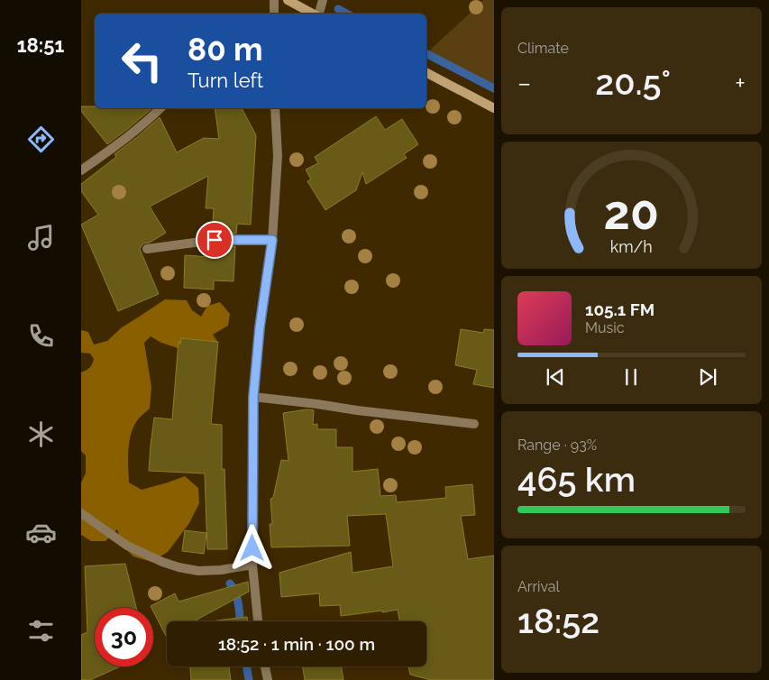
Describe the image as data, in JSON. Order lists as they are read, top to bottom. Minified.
{"page":{"tabs":"18:51","tile":["Climate",["Range · 93%","465 km"],["Arrival","18:52"]],"turn":["80 m","Turn left"],"heat":["−","20.5°","+"],"song":["105.1 FM","Music"],"limit":"30","trip":"18:52 · 1 min · 100 m","gauge":["20","km/h"]}}
